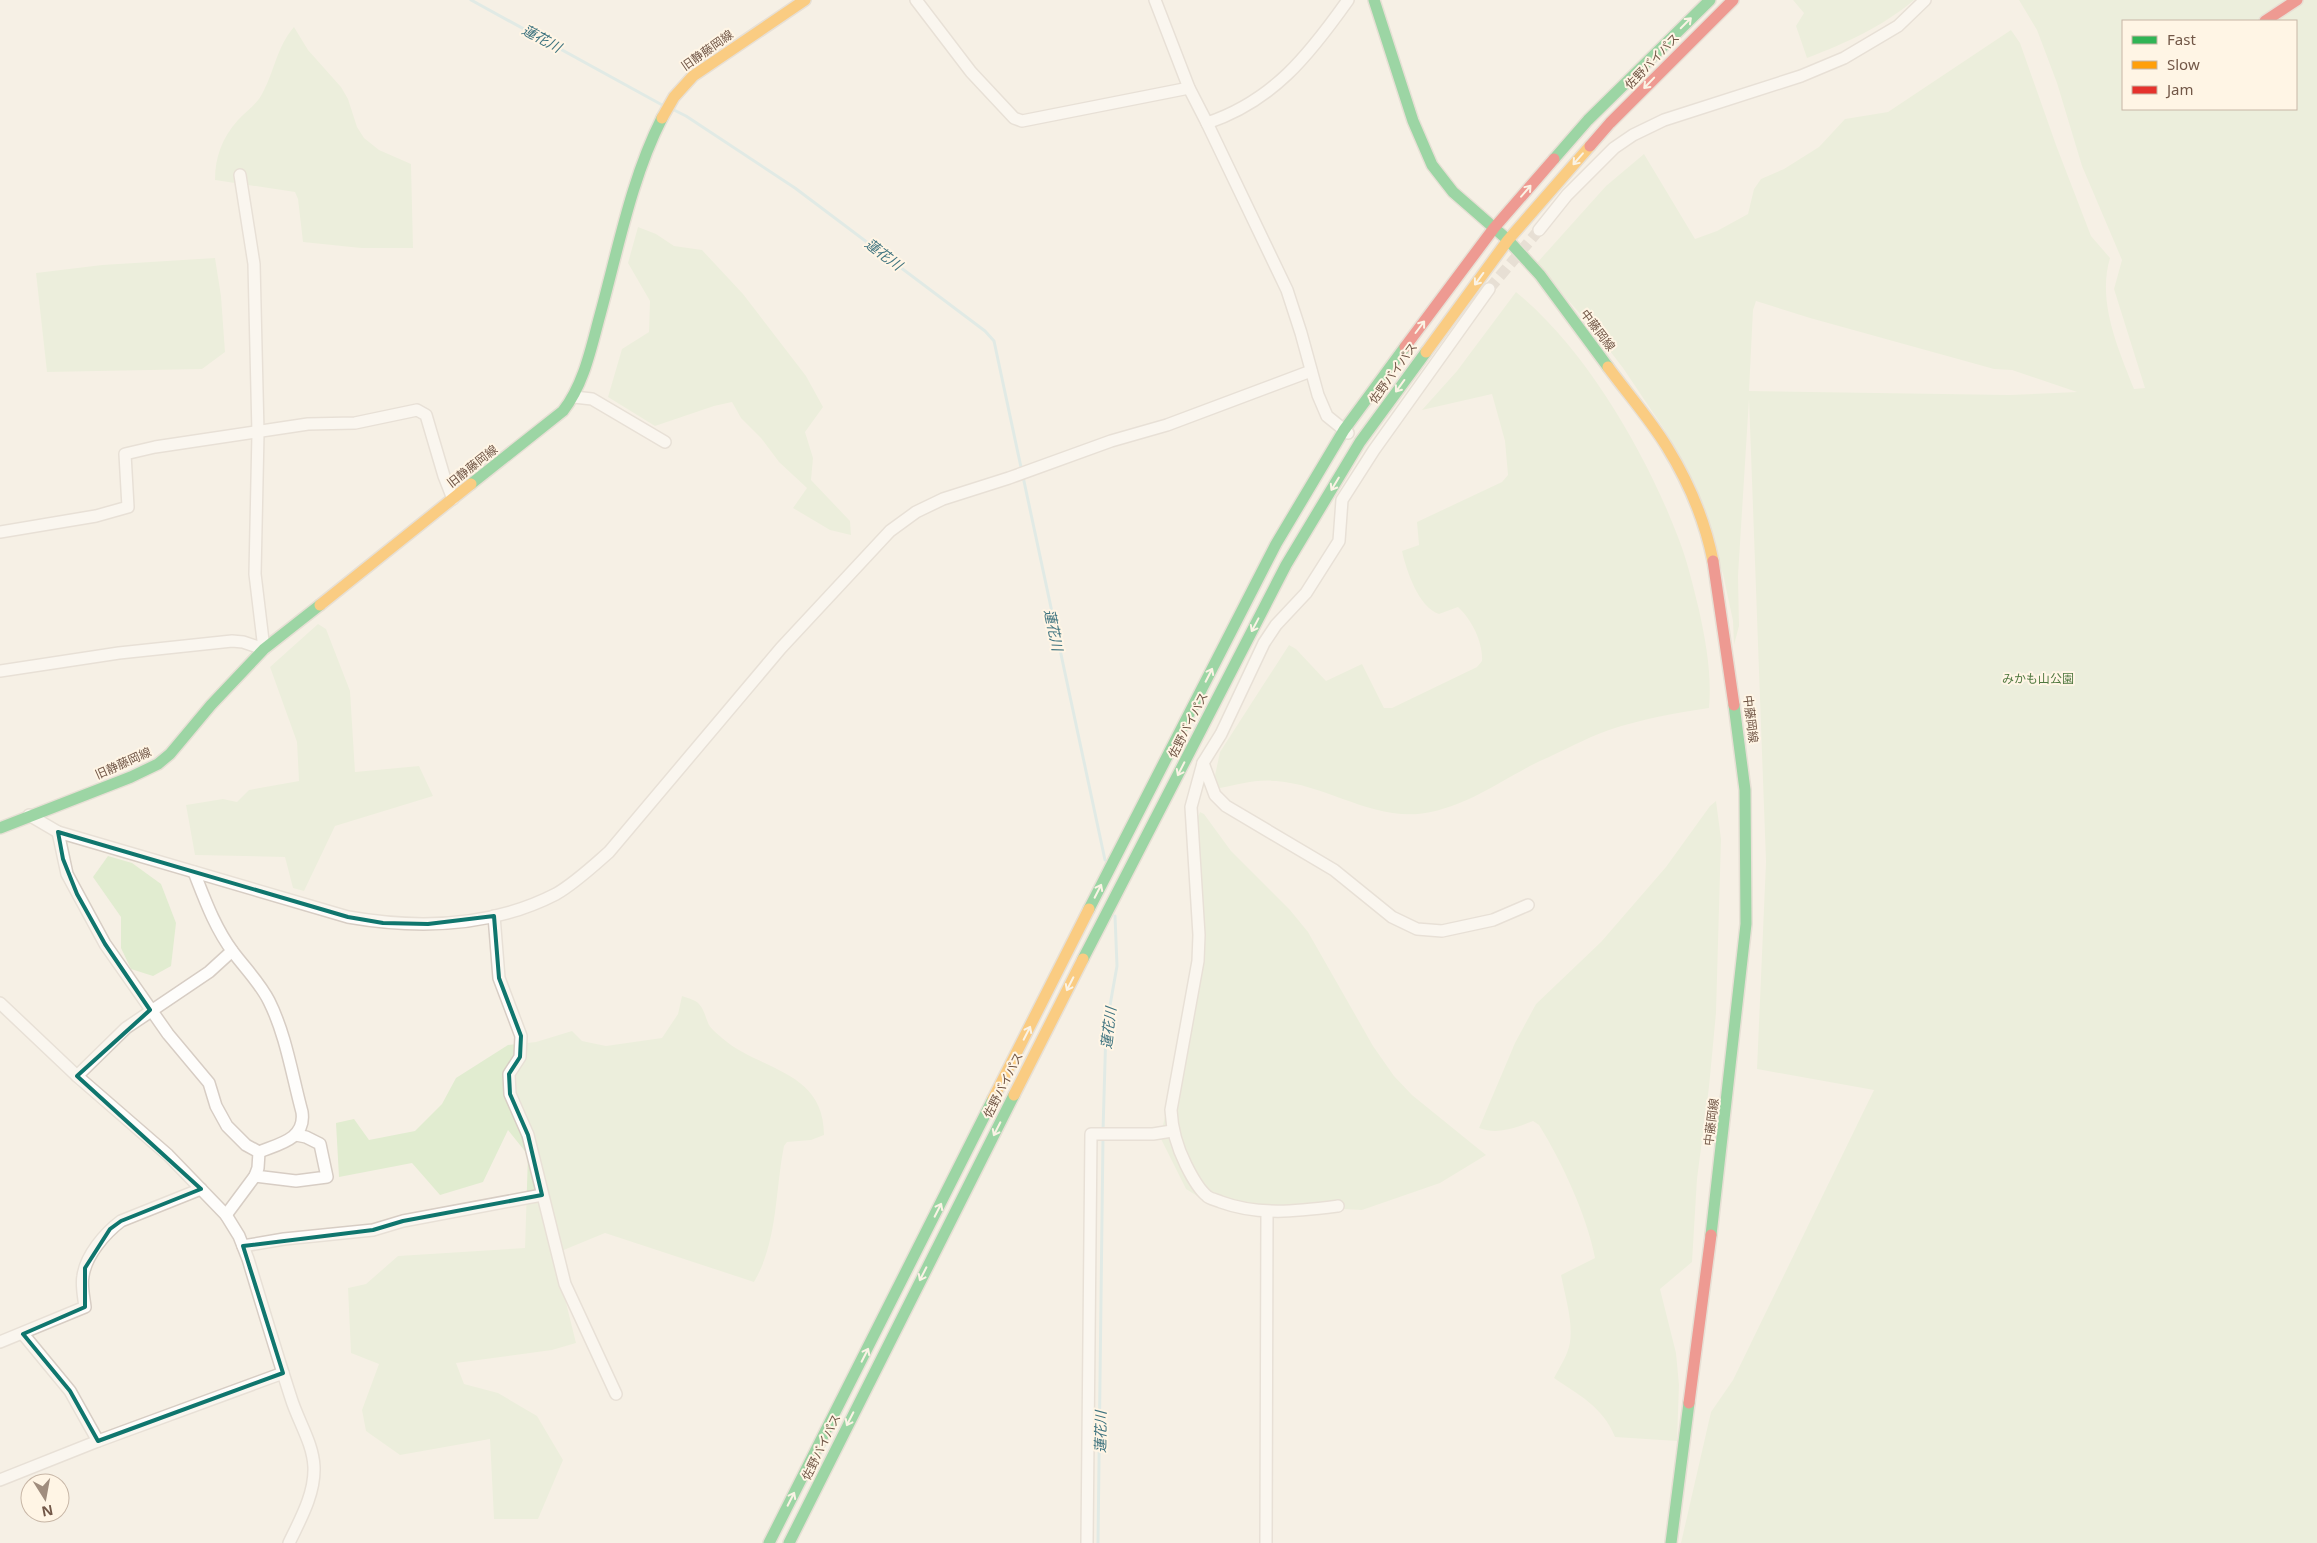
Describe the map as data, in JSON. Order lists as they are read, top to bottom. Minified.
{"streets":{"main road":["旧静藤岡線","佐野バイパス","中藤岡線"]},"crossings":[["佐野バイパス","中藤岡線"]],"water":["蓮花川"],"parks":["みかも山公園"],"legend":["Fast","Slow","Jam"],"north":"bottom"}
